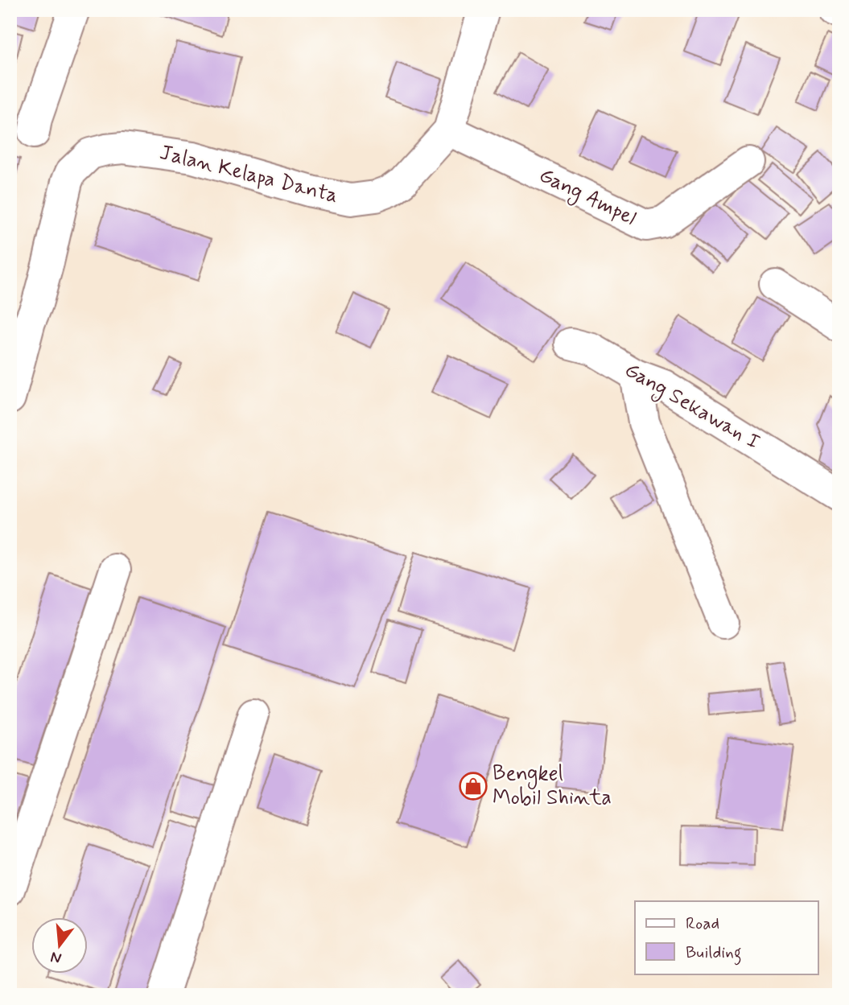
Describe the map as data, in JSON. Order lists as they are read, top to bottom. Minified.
{"streets":{"street":["Jalan Kelapa Danta","Gang Ampel","Gang Sekawan I"]},"crossings":[["Jalan Kelapa Danta","Gang Ampel"]],"places":{"shop":["Bengkel Mobil Shinta"]},"legend":["Road","Building"],"north":"bottom"}
